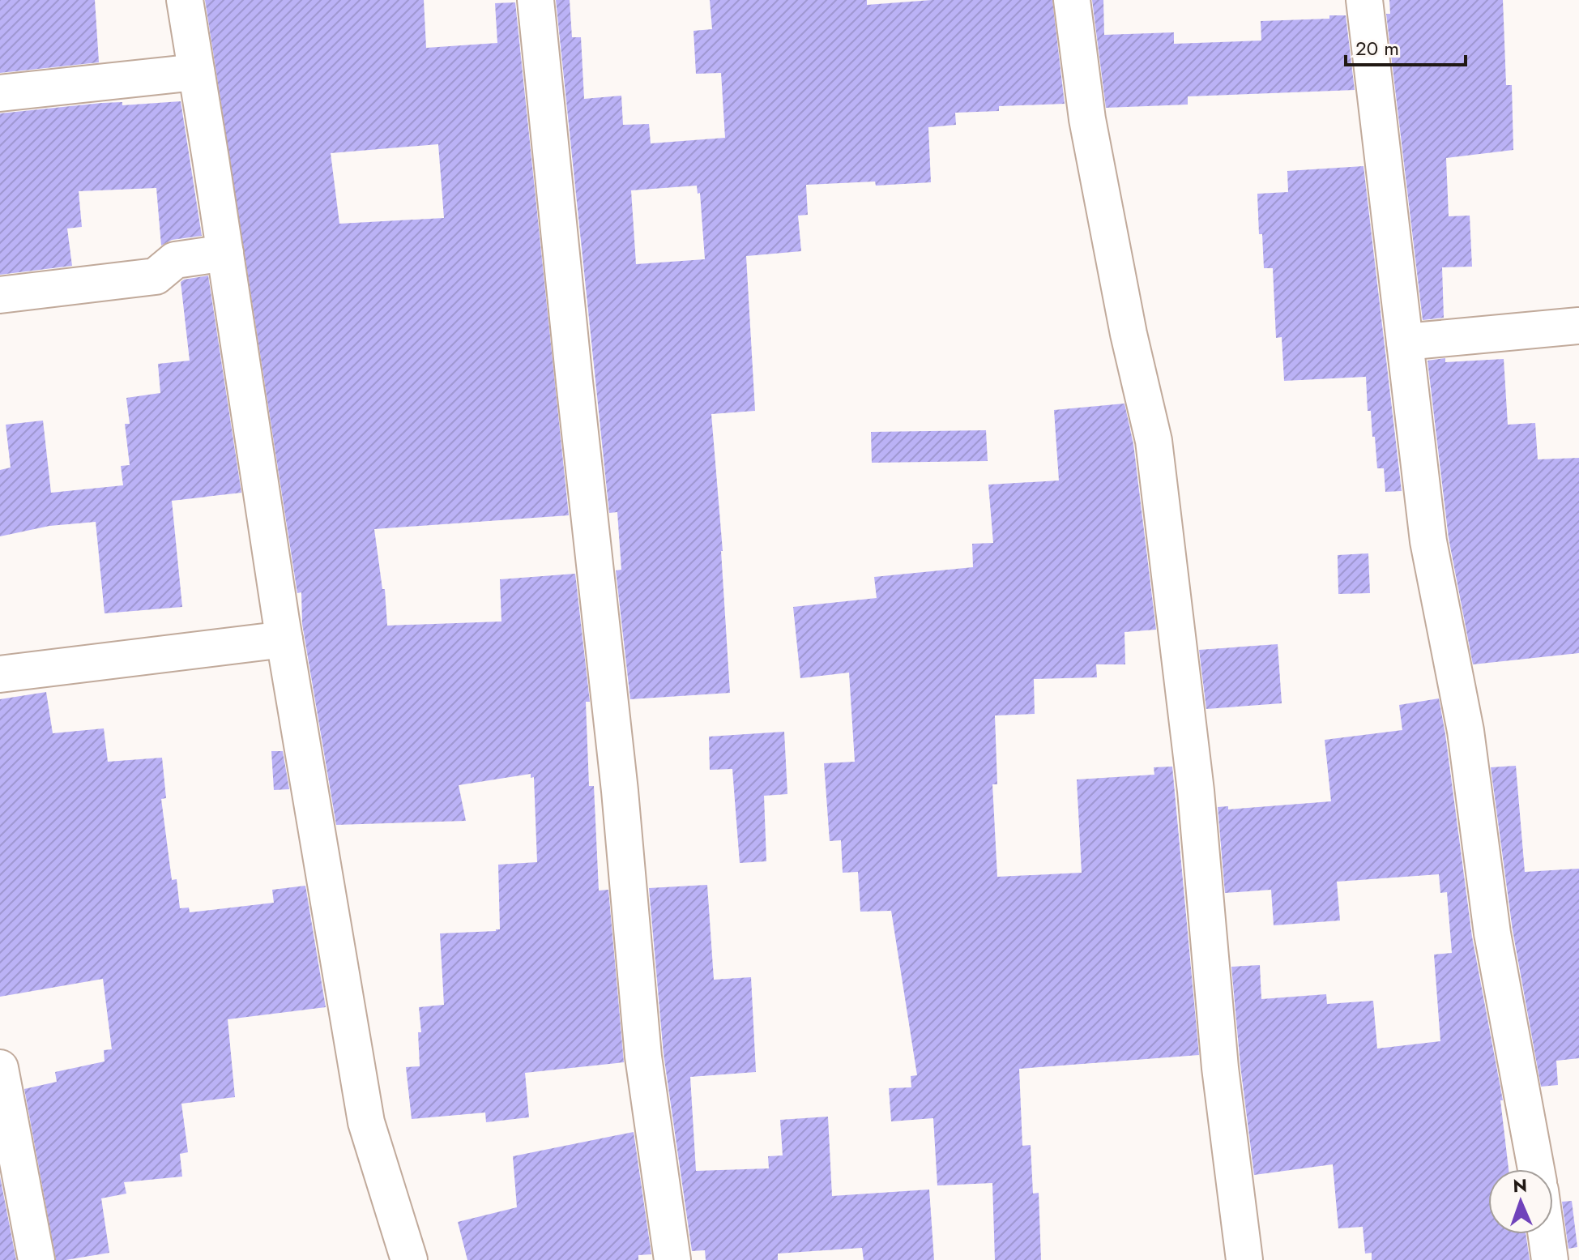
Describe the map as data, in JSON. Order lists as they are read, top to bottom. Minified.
{"scale_bar":"20 m","north":"top"}
